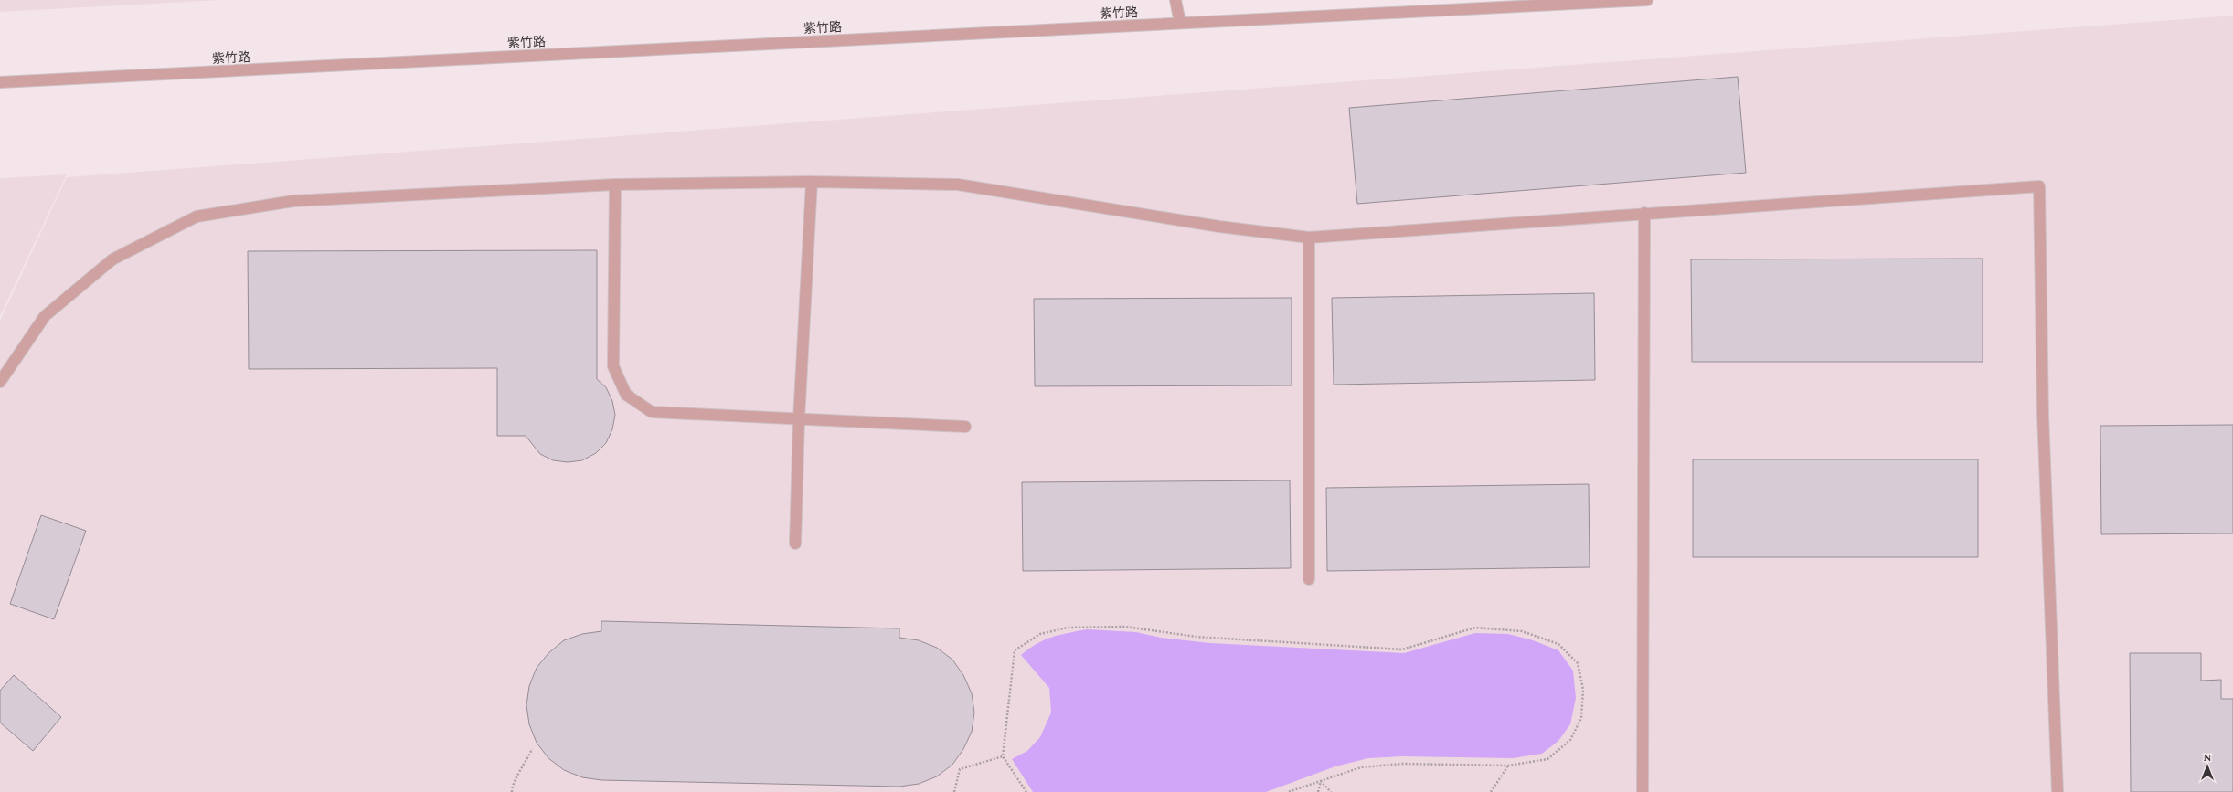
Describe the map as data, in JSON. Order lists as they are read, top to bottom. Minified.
{"streets":{"street":["紫竹路"]},"north":"top"}
